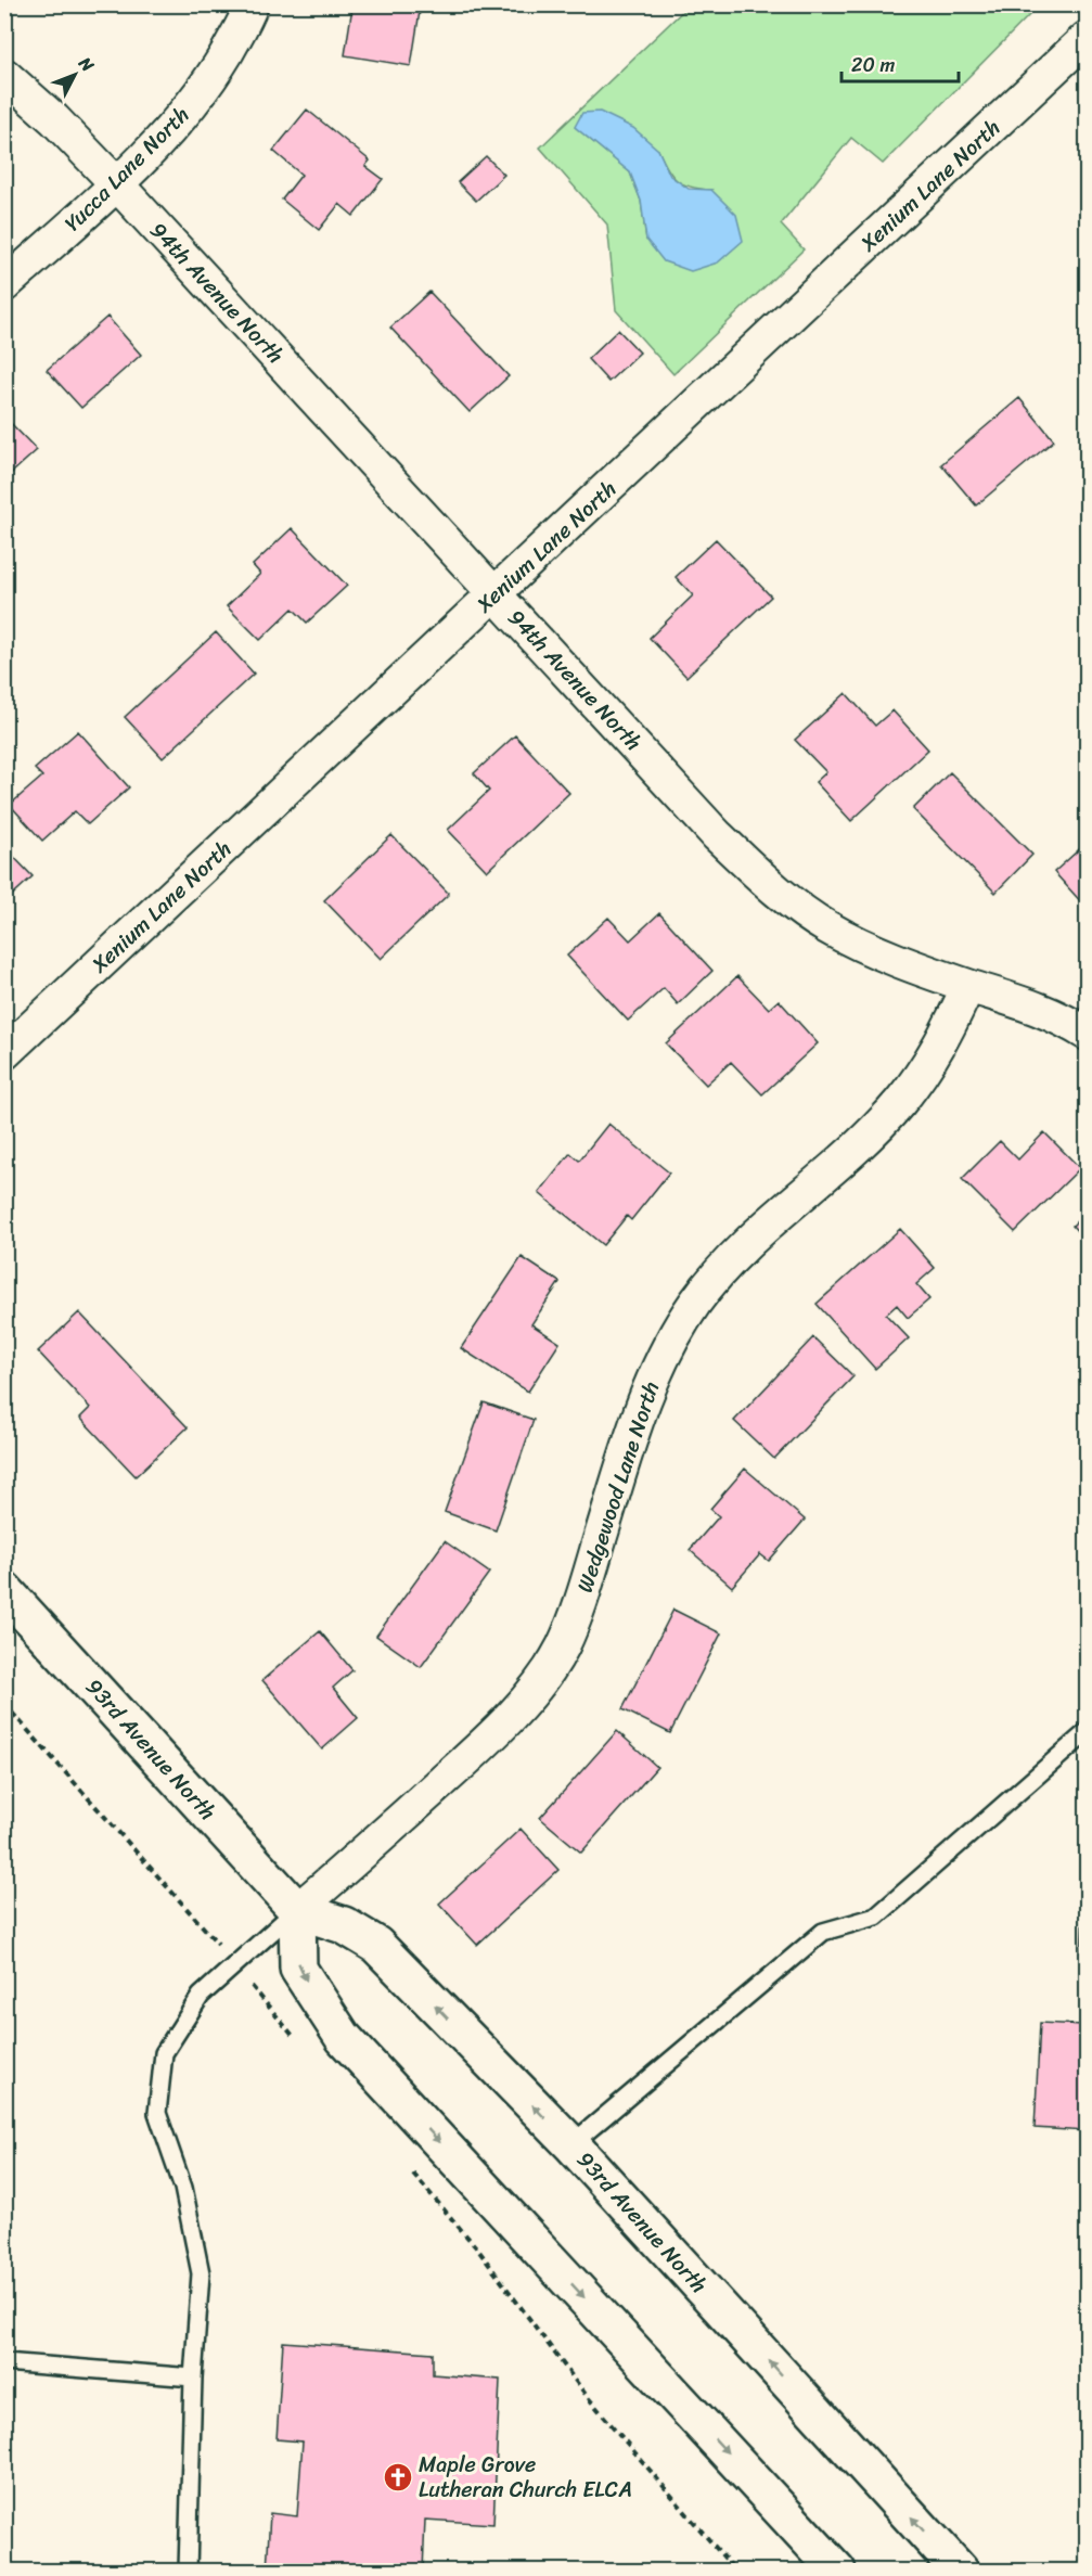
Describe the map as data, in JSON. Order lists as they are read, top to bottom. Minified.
{"streets":{"main road":["93rd Avenue North"],"street":["Yucca Lane North","Xenium Lane North","94th Avenue North","Wedgewood Lane North"]},"crossings":[["Yucca Lane North","94th Avenue North"],["Xenium Lane North","94th Avenue North"],["94th Avenue North","Wedgewood Lane North"],["Wedgewood Lane North","93rd Avenue North"]],"places":{"church":["Maple Grove Lutheran Church ELCA"]},"scale_bar":"20 m","north":"top right"}
